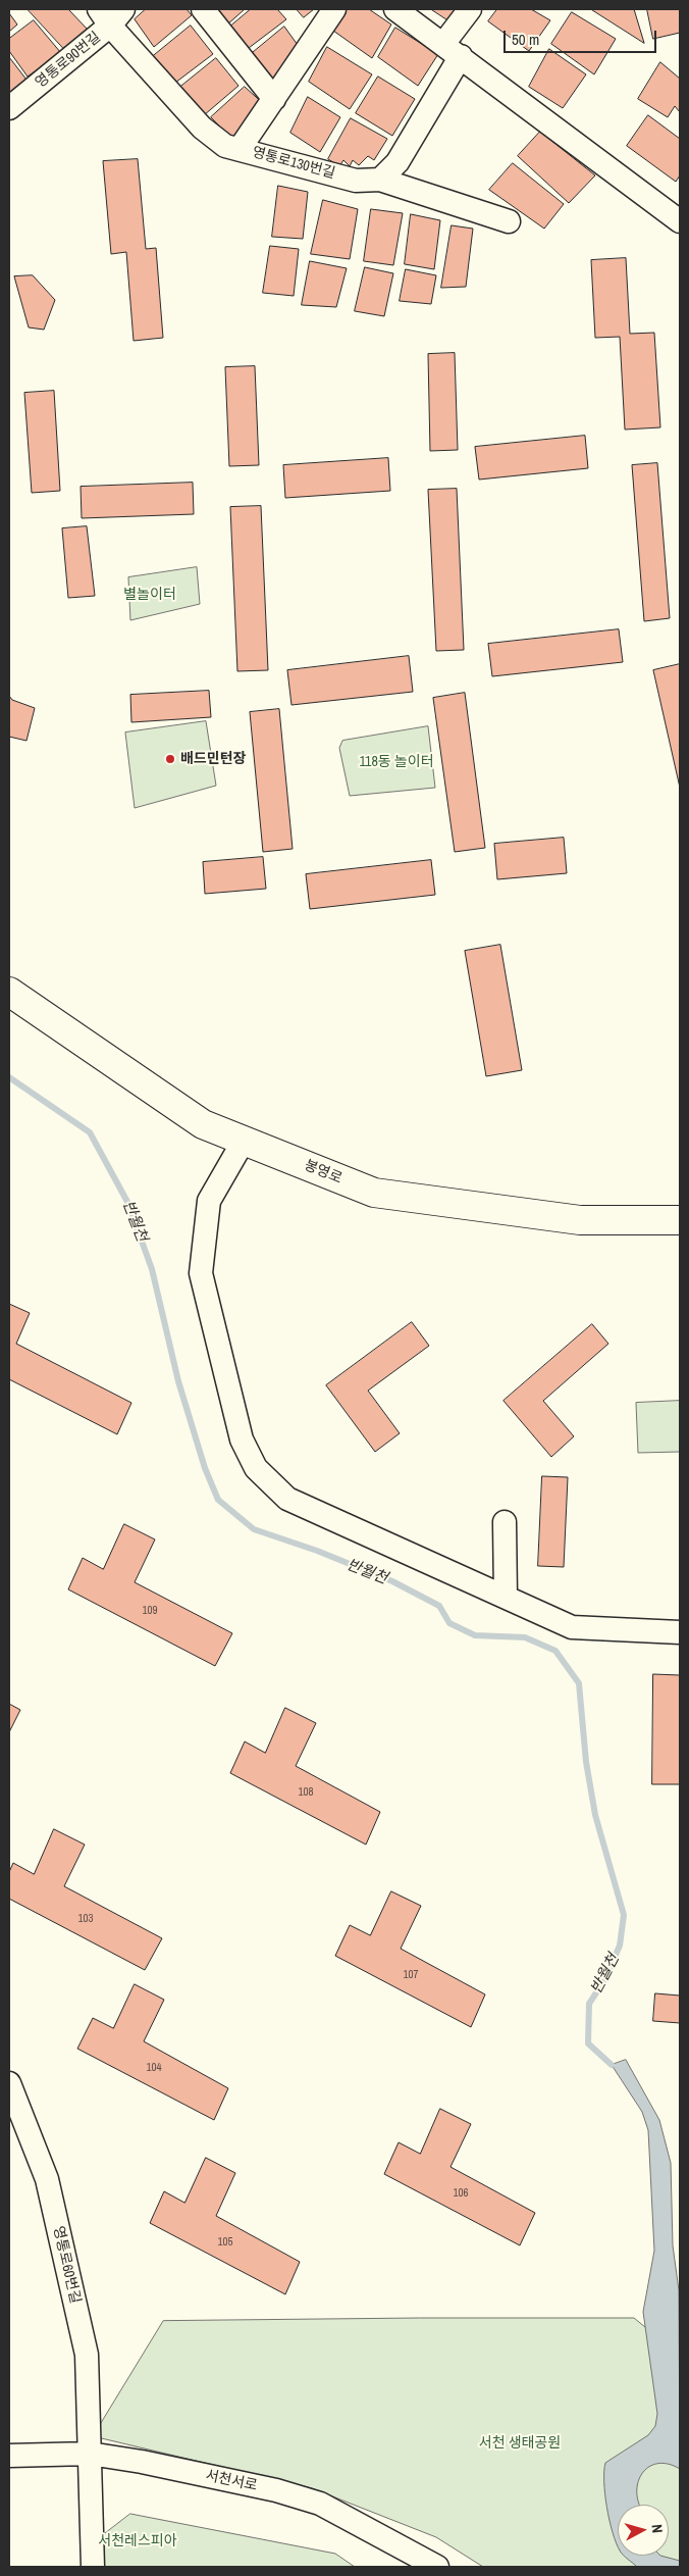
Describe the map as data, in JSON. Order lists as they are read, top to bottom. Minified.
{"streets":{"highway":["봉영로"],"street":["영통로90번길","영통로130번길","영통로60번길","서천서로"]},"crossings":[["영통로90번길","영통로130번길"],["영통로60번길","서천서로"]],"water":["반월천"],"parks":["별놀이터","118동 놀이터","서천 생태공원","서천레스피아"],"places":["배드민턴장"],"house_numbers":["109","108","103","107","104","106","105"],"scale_bar":"50 m","north":"right"}
